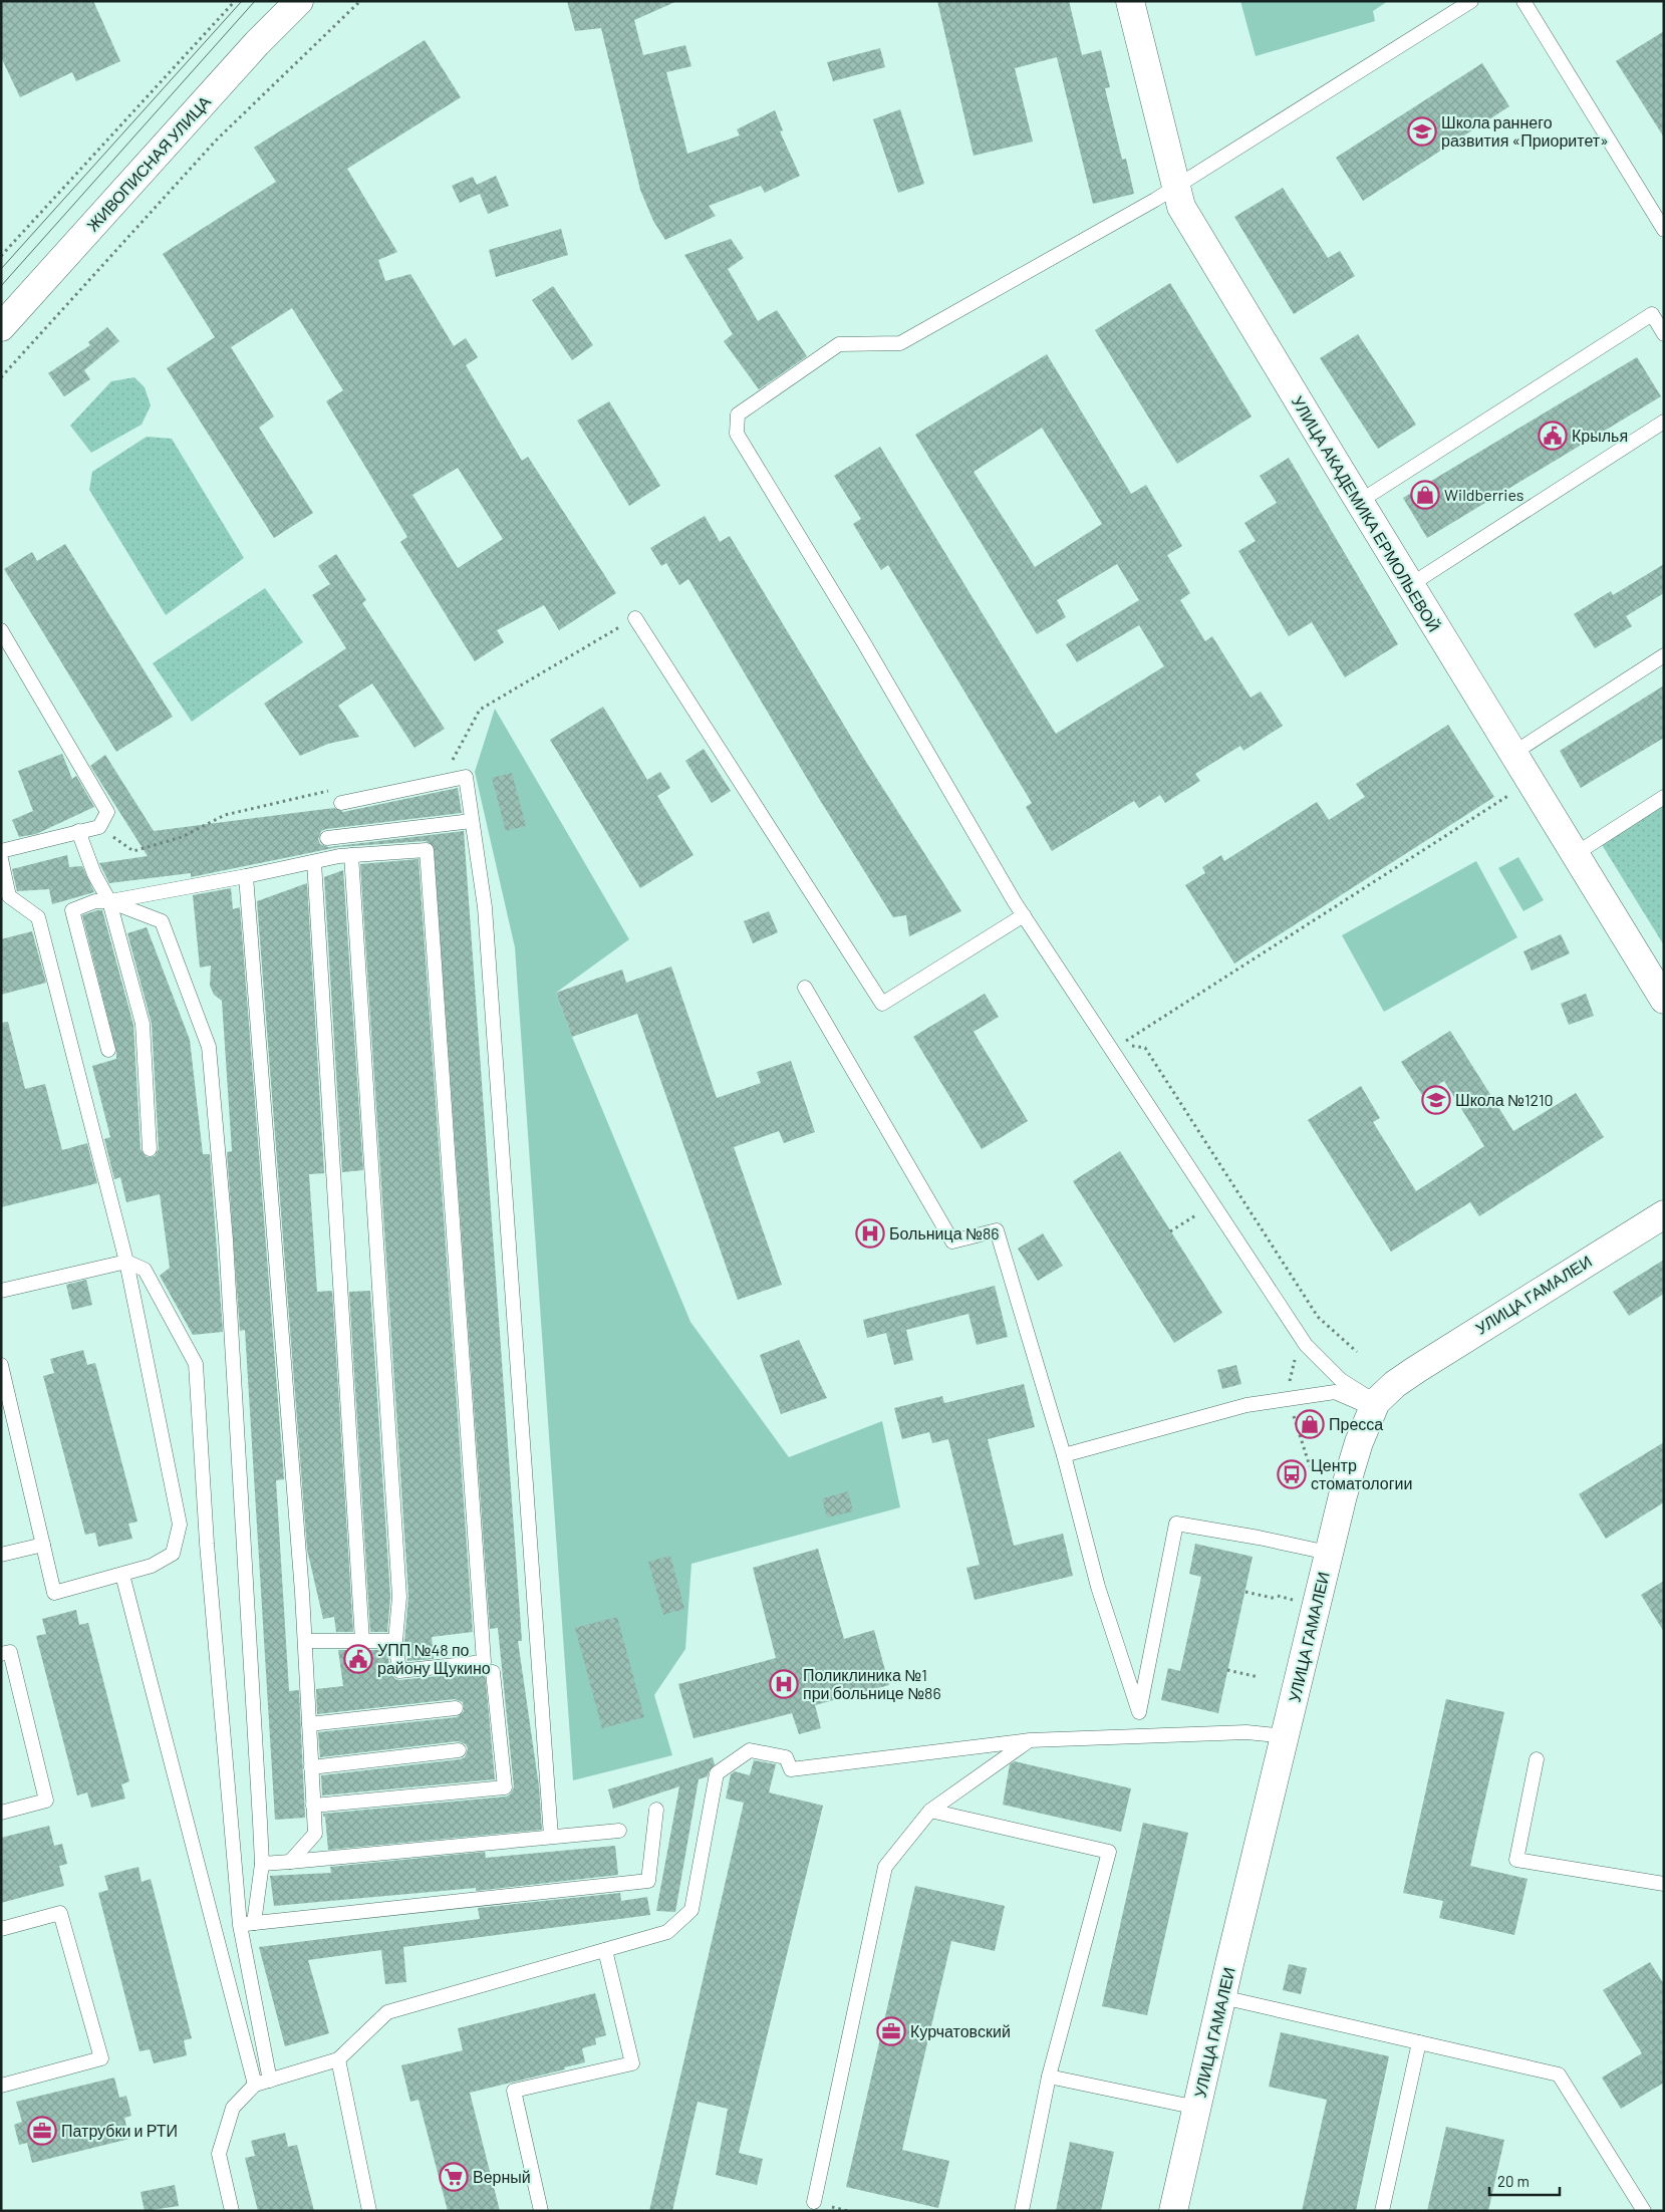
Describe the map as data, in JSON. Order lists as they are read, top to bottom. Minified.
{"streets":{"street":["ЖИВОПИСНАЯ УЛИЦА","УЛИЦА АКАДЕМИКА ЕРМОЛЬЕВОЙ","УЛИЦА ГАМАЛЕИ"]},"places":{"school or university":["Школа раннего развития «Приоритет»","Школа №1210"],"public building":["Крылья","УПП №48 по району Щукино"],"shop":["Wildberries","Пресса"],"hospital":["Больница №86","Поликлиника №1 при больнице №86"],"bus stop":["Центр стоматологии"],"office":["Курчатовский","Патрубки и РТИ"],"supermarket":["Верный"]},"scale_bar":"20 m"}
